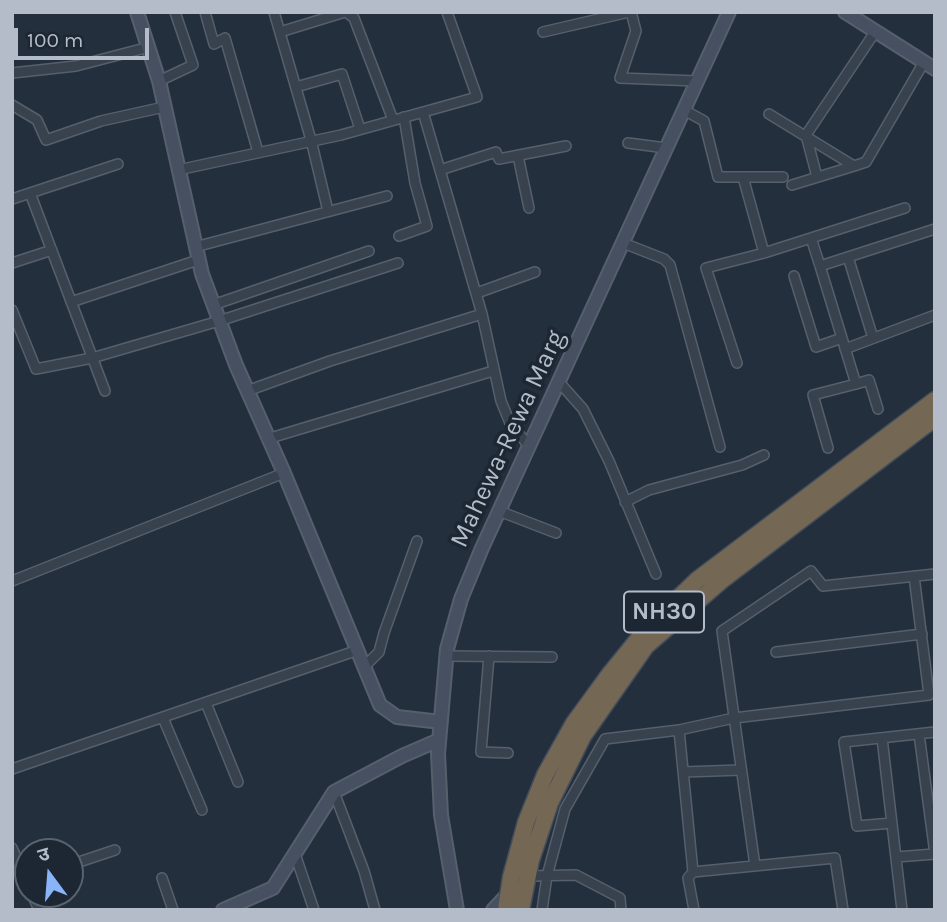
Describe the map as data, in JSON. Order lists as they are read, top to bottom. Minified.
{"streets":{"highway":["NH30"],"street":["Mahewa-Rewa Marg"]},"scale_bar":"100 m","north":"top"}
